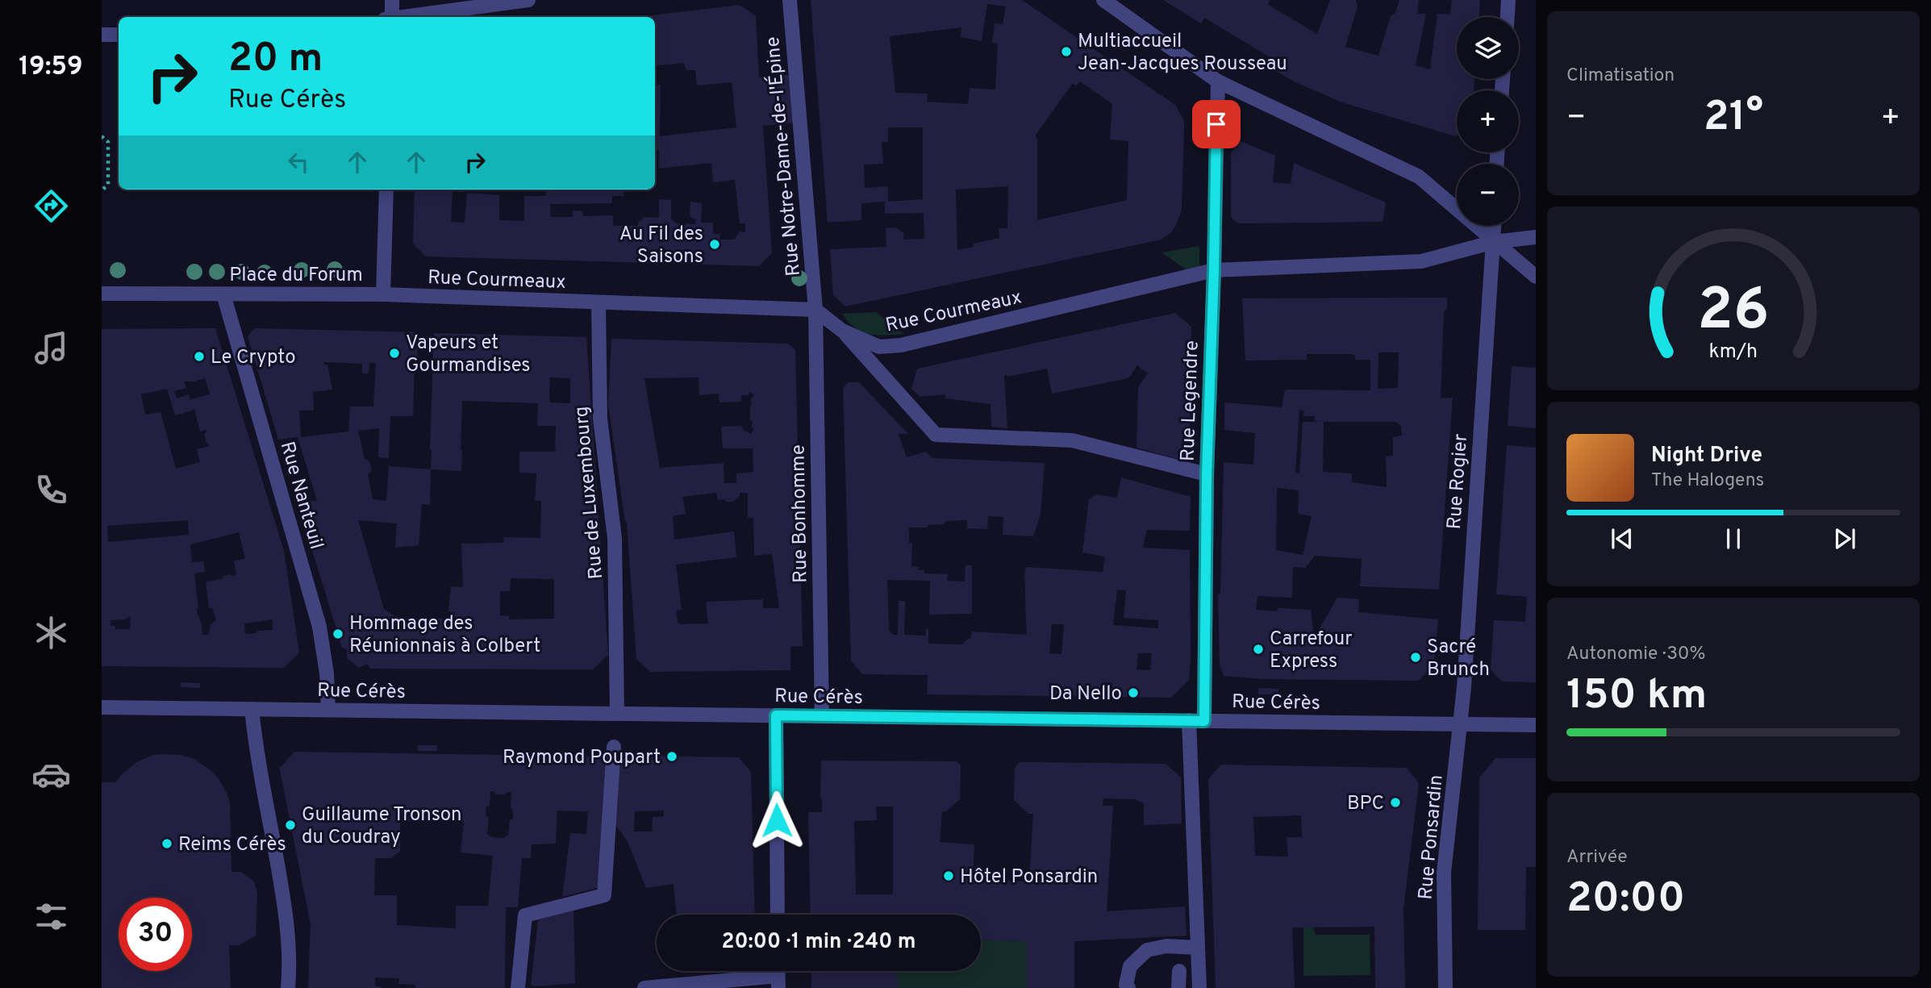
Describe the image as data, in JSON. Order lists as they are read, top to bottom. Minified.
{"streets":{"street":["Rue Notre-Dame-de-l'Épine","Place du Forum","Rue Courmeaux","Rue Legendre","Rue Rogier","Rue de Luxembourg","Rue Nanteuil","Rue Bonhomme","Rue Cérès","Rue Ponsardin"]},"crossings":[["Rue Notre-Dame-de-l'Épine","Rue Courmeaux"],["Rue Notre-Dame-de-l'Épine","Rue Bonhomme"],["Place du Forum","Rue Courmeaux"],["Place du Forum","Rue Nanteuil"],["Rue Courmeaux","Rue Legendre"],["Rue Courmeaux","Rue Rogier"],["Rue Courmeaux","Rue de Luxembourg"],["Rue Courmeaux","Rue Bonhomme"],["Rue Legendre","Rue Cérès"],["Rue Rogier","Rue Cérès"],["Rue Rogier","Rue Ponsardin"],["Rue de Luxembourg","Rue Cérès"],["Rue Nanteuil","Rue Cérès"],["Rue Bonhomme","Rue Cérès"],["Rue Cérès","Rue Ponsardin"]],"places":["Multiaccueil Jean-Jacques Rousseau","Au Fil des Saisons","Vapeurs et Gourmandises","Le Crypto","Hommage des Réunionnais à Colbert","Carrefour Express","Sacré Brunch","Da Nello","Raymond Poupart","BPC","Guillaume Tronson du Coudray","Reims Cérès","Hôtel Ponsardin"],"page":{"tabs":"19:59","tile":["Climatisation",["Autonomie · 30%","150 km"],["Arrivée","20:00"]],"map_buttons":["+","−"],"turn":["20 m","Rue Cérès"],"heat":["−","21°","+"],"song":["Night Drive","The Halogens"],"limit":"30","trip":"20:00 · 1 min · 240 m","gauge":["26","km/h"]}}
